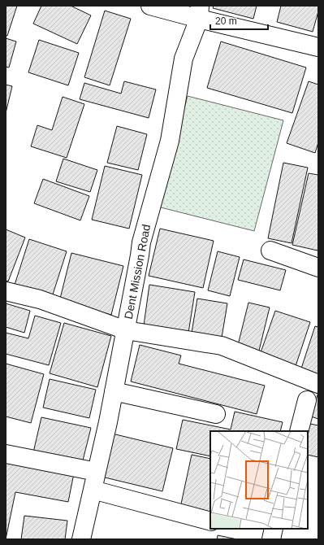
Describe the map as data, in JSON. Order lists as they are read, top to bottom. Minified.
{"streets":{"street":["Dent Mission Road"]},"scale_bar":"20 m"}
